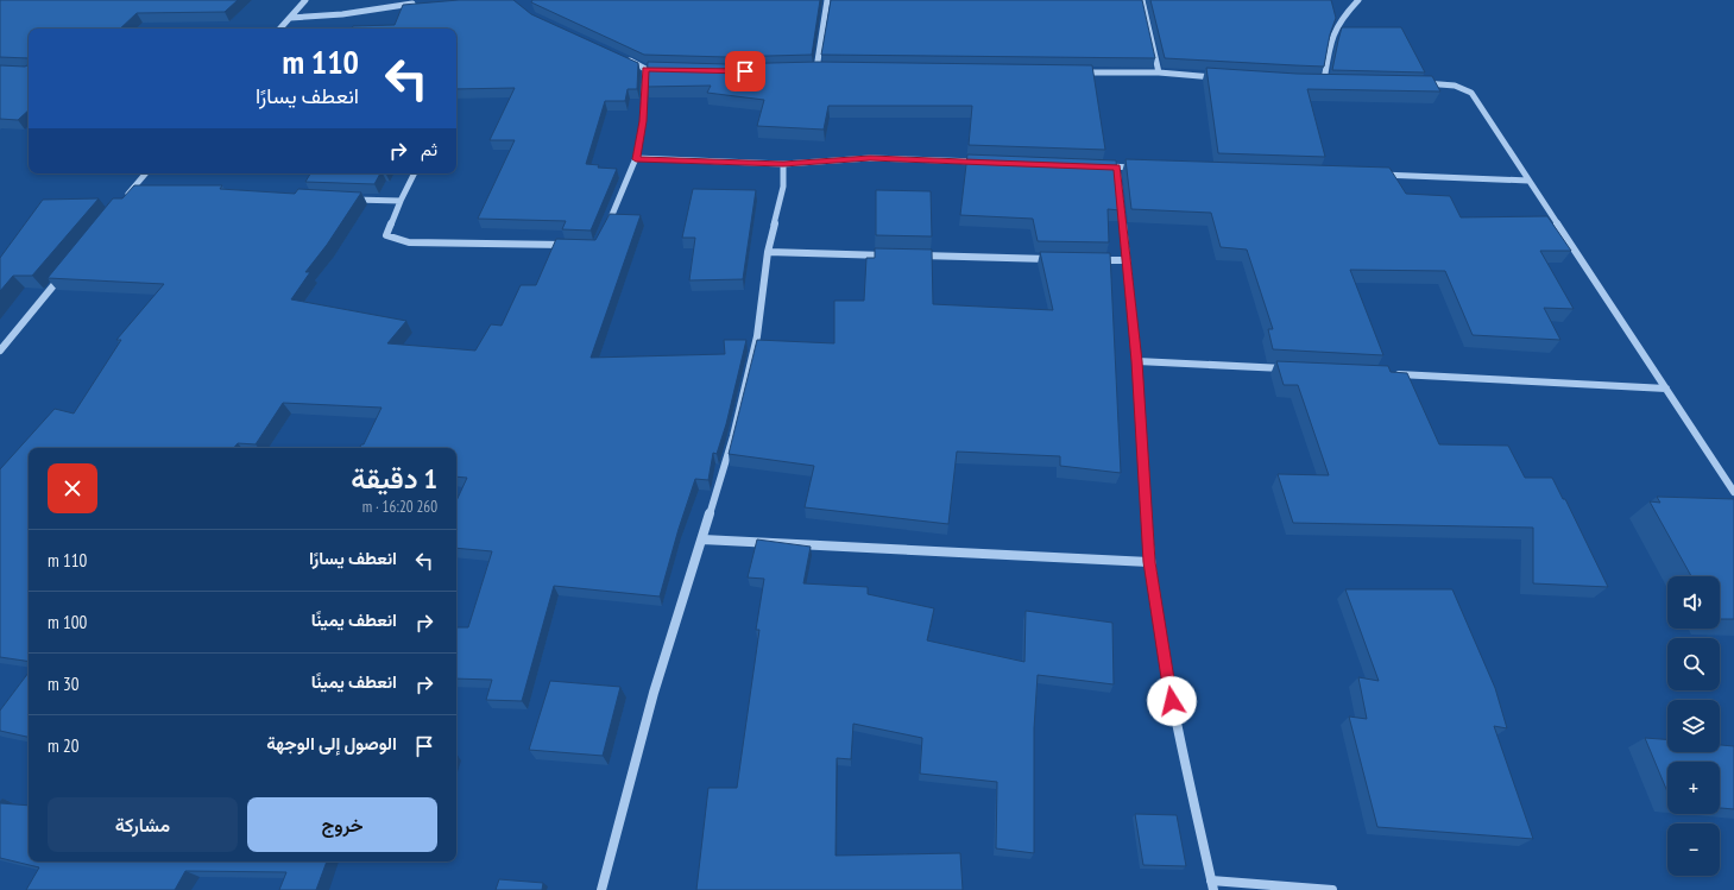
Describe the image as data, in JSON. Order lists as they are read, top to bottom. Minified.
{"page":{"turn":["110 m","انعطف يسارًا"],"then":"ثم","heading":["1 دقيقة","260 m · 16:20"],"list":[{"name":"انعطف يسارًا","value":"110 m"},{"name":"انعطف يمينًا","value":"100 m"},{"name":"انعطف يمينًا","value":"30 m"},{"name":"الوصول إلى الوجهة","value":"20 m"}],"map_buttons":["+","−"],"buttons":["خروج","مشاركة"]}}
